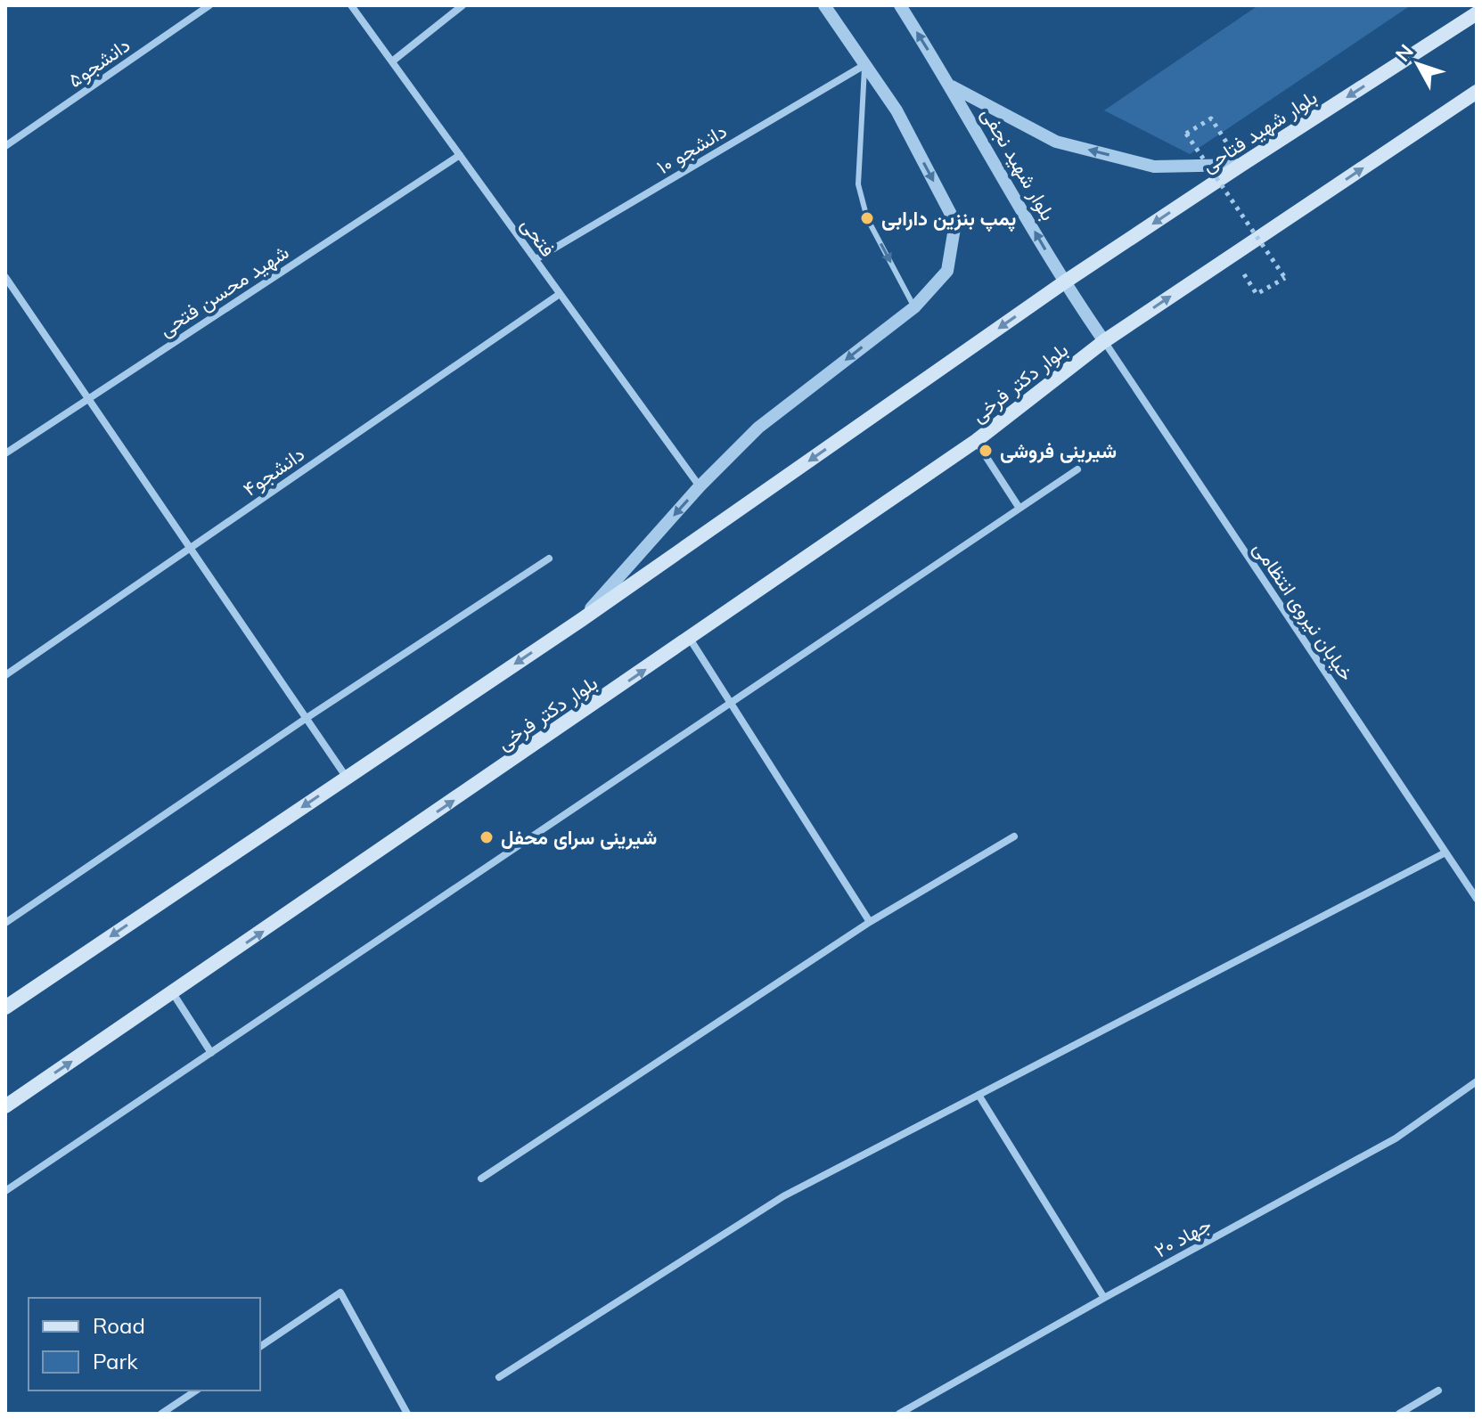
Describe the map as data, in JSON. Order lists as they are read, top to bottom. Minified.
{"streets":{"main road":["بلوار شهید فتاحی","بلوار دکتر فرخی"],"street":["دانشجو۵","دانشجو ۱۰","بلوار شهید نجفی","فتحی","شهید محسن فتحی","دانشجو۴","خیابان نیروی انتظامی","جهاد ۲۰"]},"crossings":[["بلوار شهید فتاحی","بلوار شهید نجفی"],["دانشجو ۱۰","فتحی"],["بلوار شهید نجفی","بلوار دکتر فرخی"],["بلوار شهید نجفی","خیابان نیروی انتظامی"],["فتحی","شهید محسن فتحی"],["فتحی","دانشجو۴"],["بلوار دکتر فرخی","خیابان نیروی انتظامی"]],"one_way":["بلوار شهید نجفی"],"places":["پمپ بنزین دارابى","شیرینی فروشی","شیرینی سرای محفل"],"legend":["Road","Park"],"north":"top left"}
